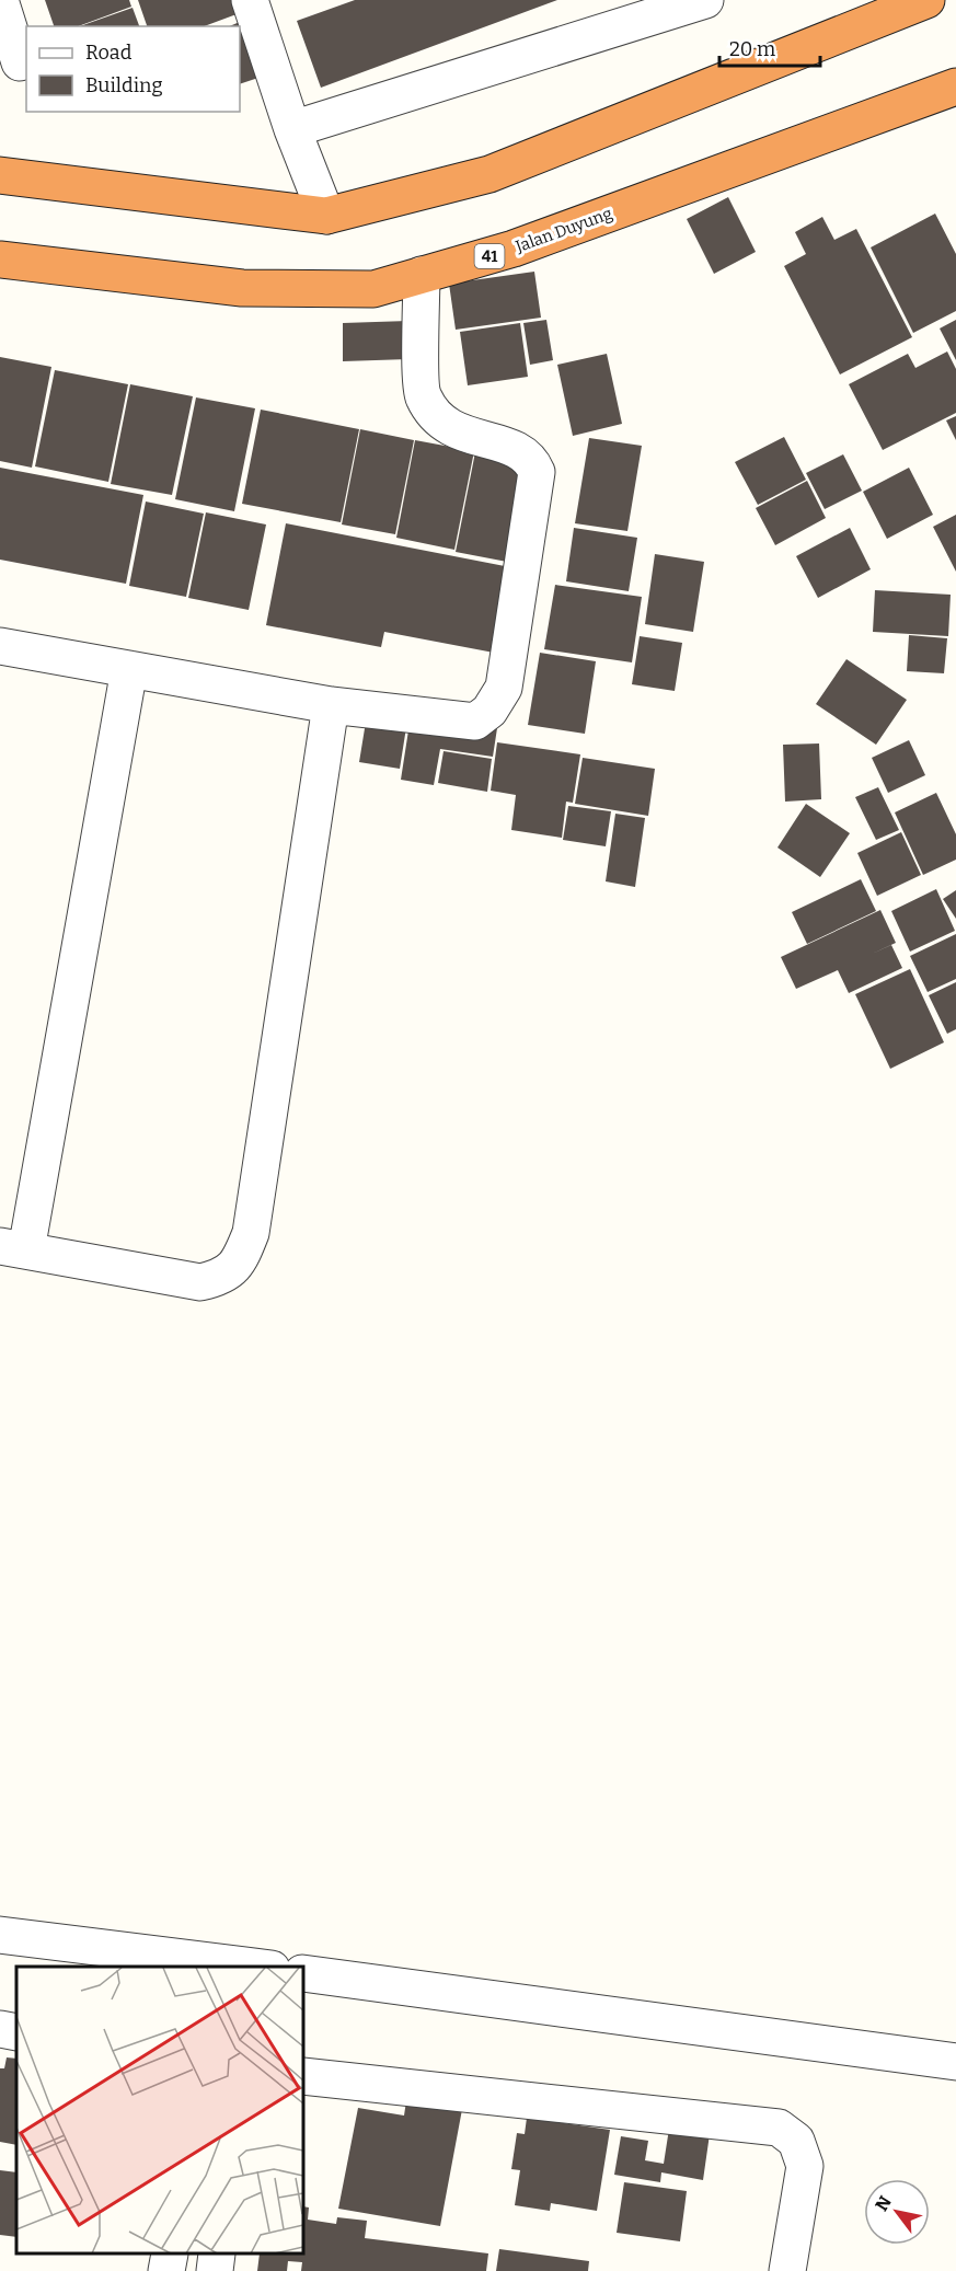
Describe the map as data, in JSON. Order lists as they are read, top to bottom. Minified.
{"streets":{"highway":["Jalan Duyung","41"]},"legend":["Road","Building"],"scale_bar":"20 m","north":"top left"}
